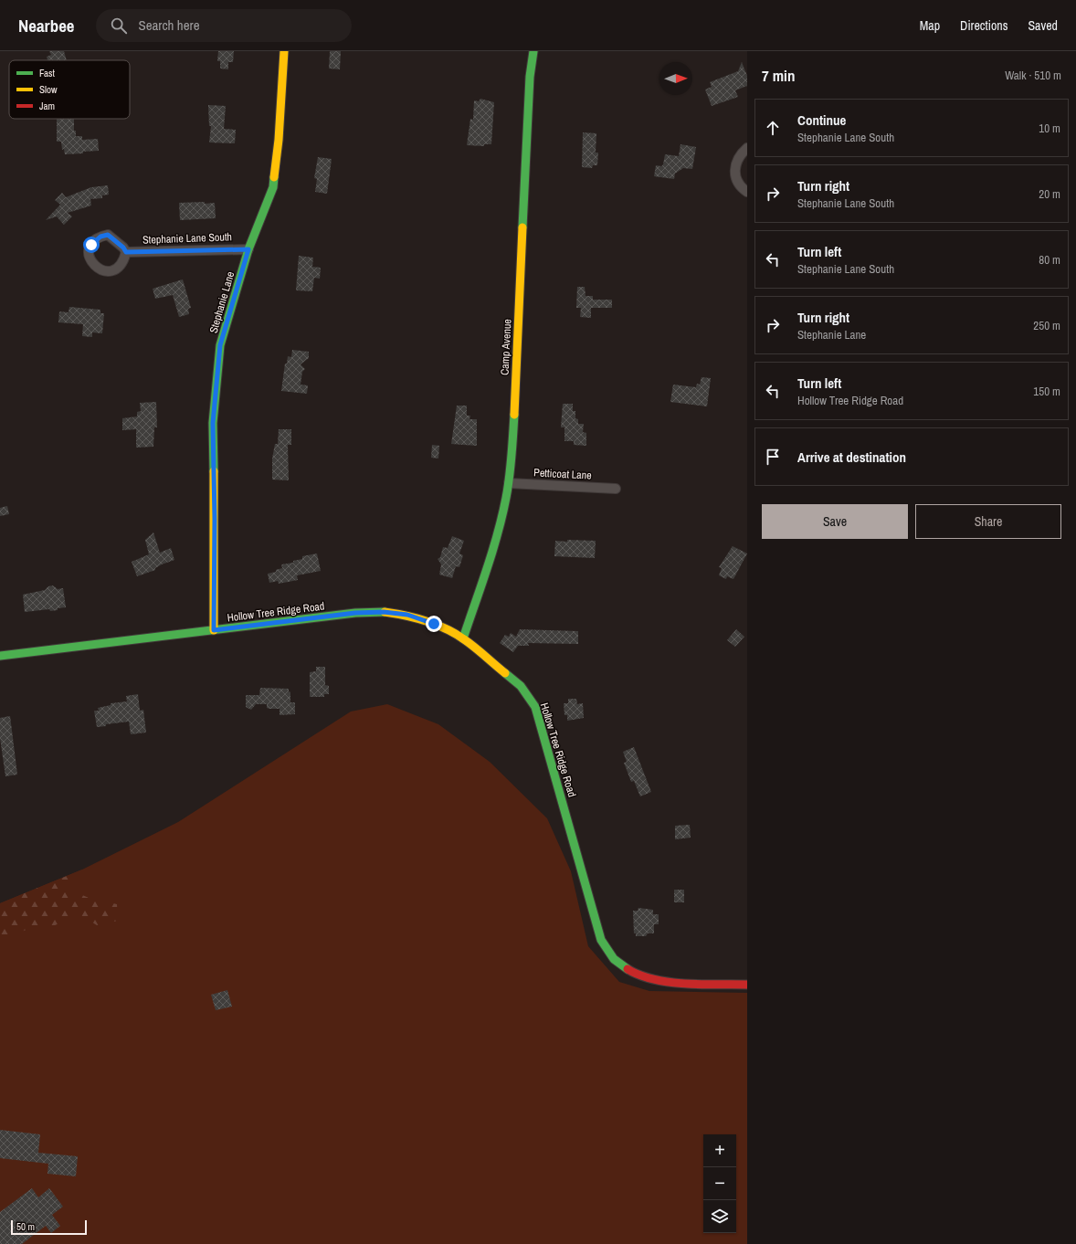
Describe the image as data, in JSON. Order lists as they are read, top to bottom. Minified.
{"streets":{"street":["Stephanie Lane South","Stephanie Lane","Camp Avenue","Petticoat Lane","Hollow Tree Ridge Road"]},"crossings":[["Stephanie Lane South","Stephanie Lane"],["Stephanie Lane","Hollow Tree Ridge Road"],["Camp Avenue","Petticoat Lane"],["Camp Avenue","Hollow Tree Ridge Road"]],"legend":["Fast","Slow","Jam"],"scale_bar":"50 m","north":"right","page":{"header":"Nearbee","search":"Search here","nav":["Map","Directions","Saved"],"heading":["7 min","Walk · 510 m"],"list":[["Continue","Stephanie Lane South","10 m"],["Turn right","Stephanie Lane South","20 m"],["Turn left","Stephanie Lane South","80 m"],["Turn right","Stephanie Lane","250 m"],["Turn left","Hollow Tree Ridge Road","150 m"],"Arrive at destination"],"buttons":["Save","Share"],"map_buttons":["+","−"],"scale":"50 m"}}
